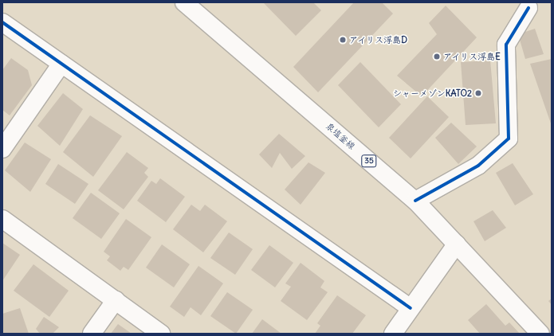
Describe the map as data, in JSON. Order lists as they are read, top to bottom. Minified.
{"streets":{"street":["泉塩釜線","35"]},"places":["アイリス浮島D","アイリス浮島E","シャーメゾンKATO2"]}
